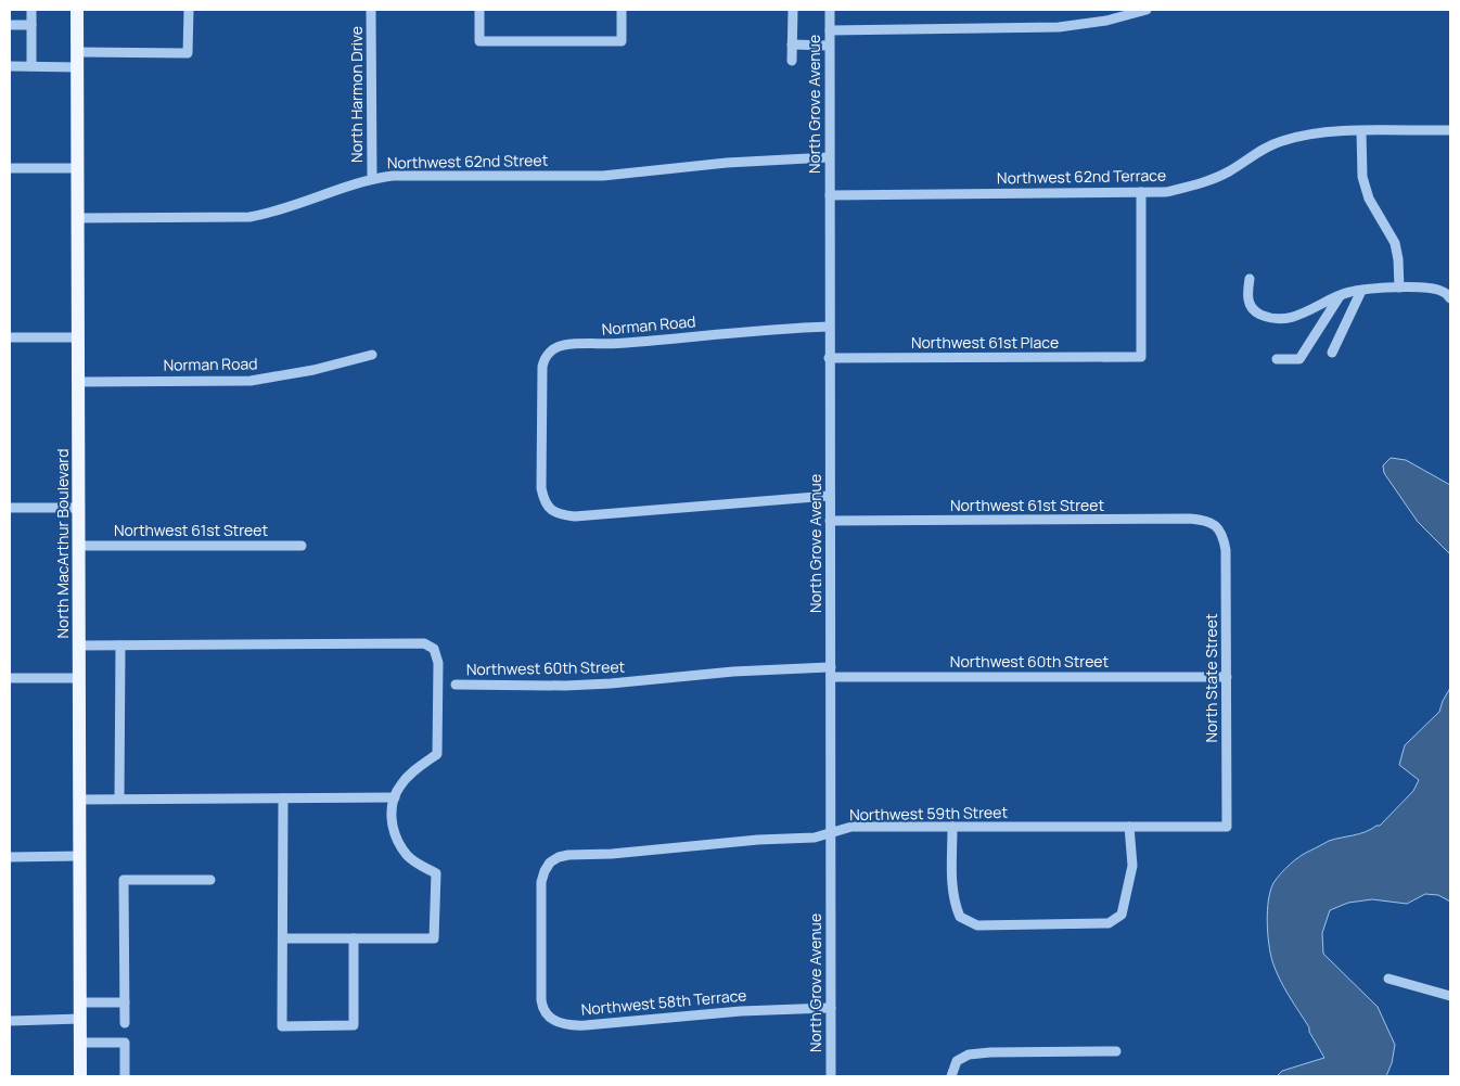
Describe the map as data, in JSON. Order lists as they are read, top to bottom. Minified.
{"streets":{"main road":["North MacArthur Boulevard"],"street":["North Harmon Drive","North Grove Avenue","Northwest 62nd Street","Northwest 62nd Terrace","Norman Road","Northwest 61st Place","Northwest 61st Street","Northwest 60th Street","North State Street","Northwest 59th Street","Northwest 58th Terrace"]},"crossings":[["North Harmon Drive","Northwest 62nd Street"],["North Grove Avenue","Northwest 62nd Street"],["North Grove Avenue","Northwest 62nd Terrace"],["North Grove Avenue","Norman Road"],["North Grove Avenue","Northwest 61st Place"],["North Grove Avenue","Northwest 61st Street"],["North Grove Avenue","Northwest 60th Street"],["North Grove Avenue","Northwest 59th Street"],["North Grove Avenue","Northwest 58th Terrace"],["Northwest 62nd Street","North MacArthur Boulevard"],["Northwest 62nd Terrace","Northwest 61st Place"],["Norman Road","North MacArthur Boulevard"],["Northwest 61st Street","North MacArthur Boulevard"],["Northwest 61st Street","North State Street"],["Northwest 60th Street","North State Street"],["North State Street","Northwest 59th Street"],["Northwest 59th Street","Northwest 58th Terrace"]]}
